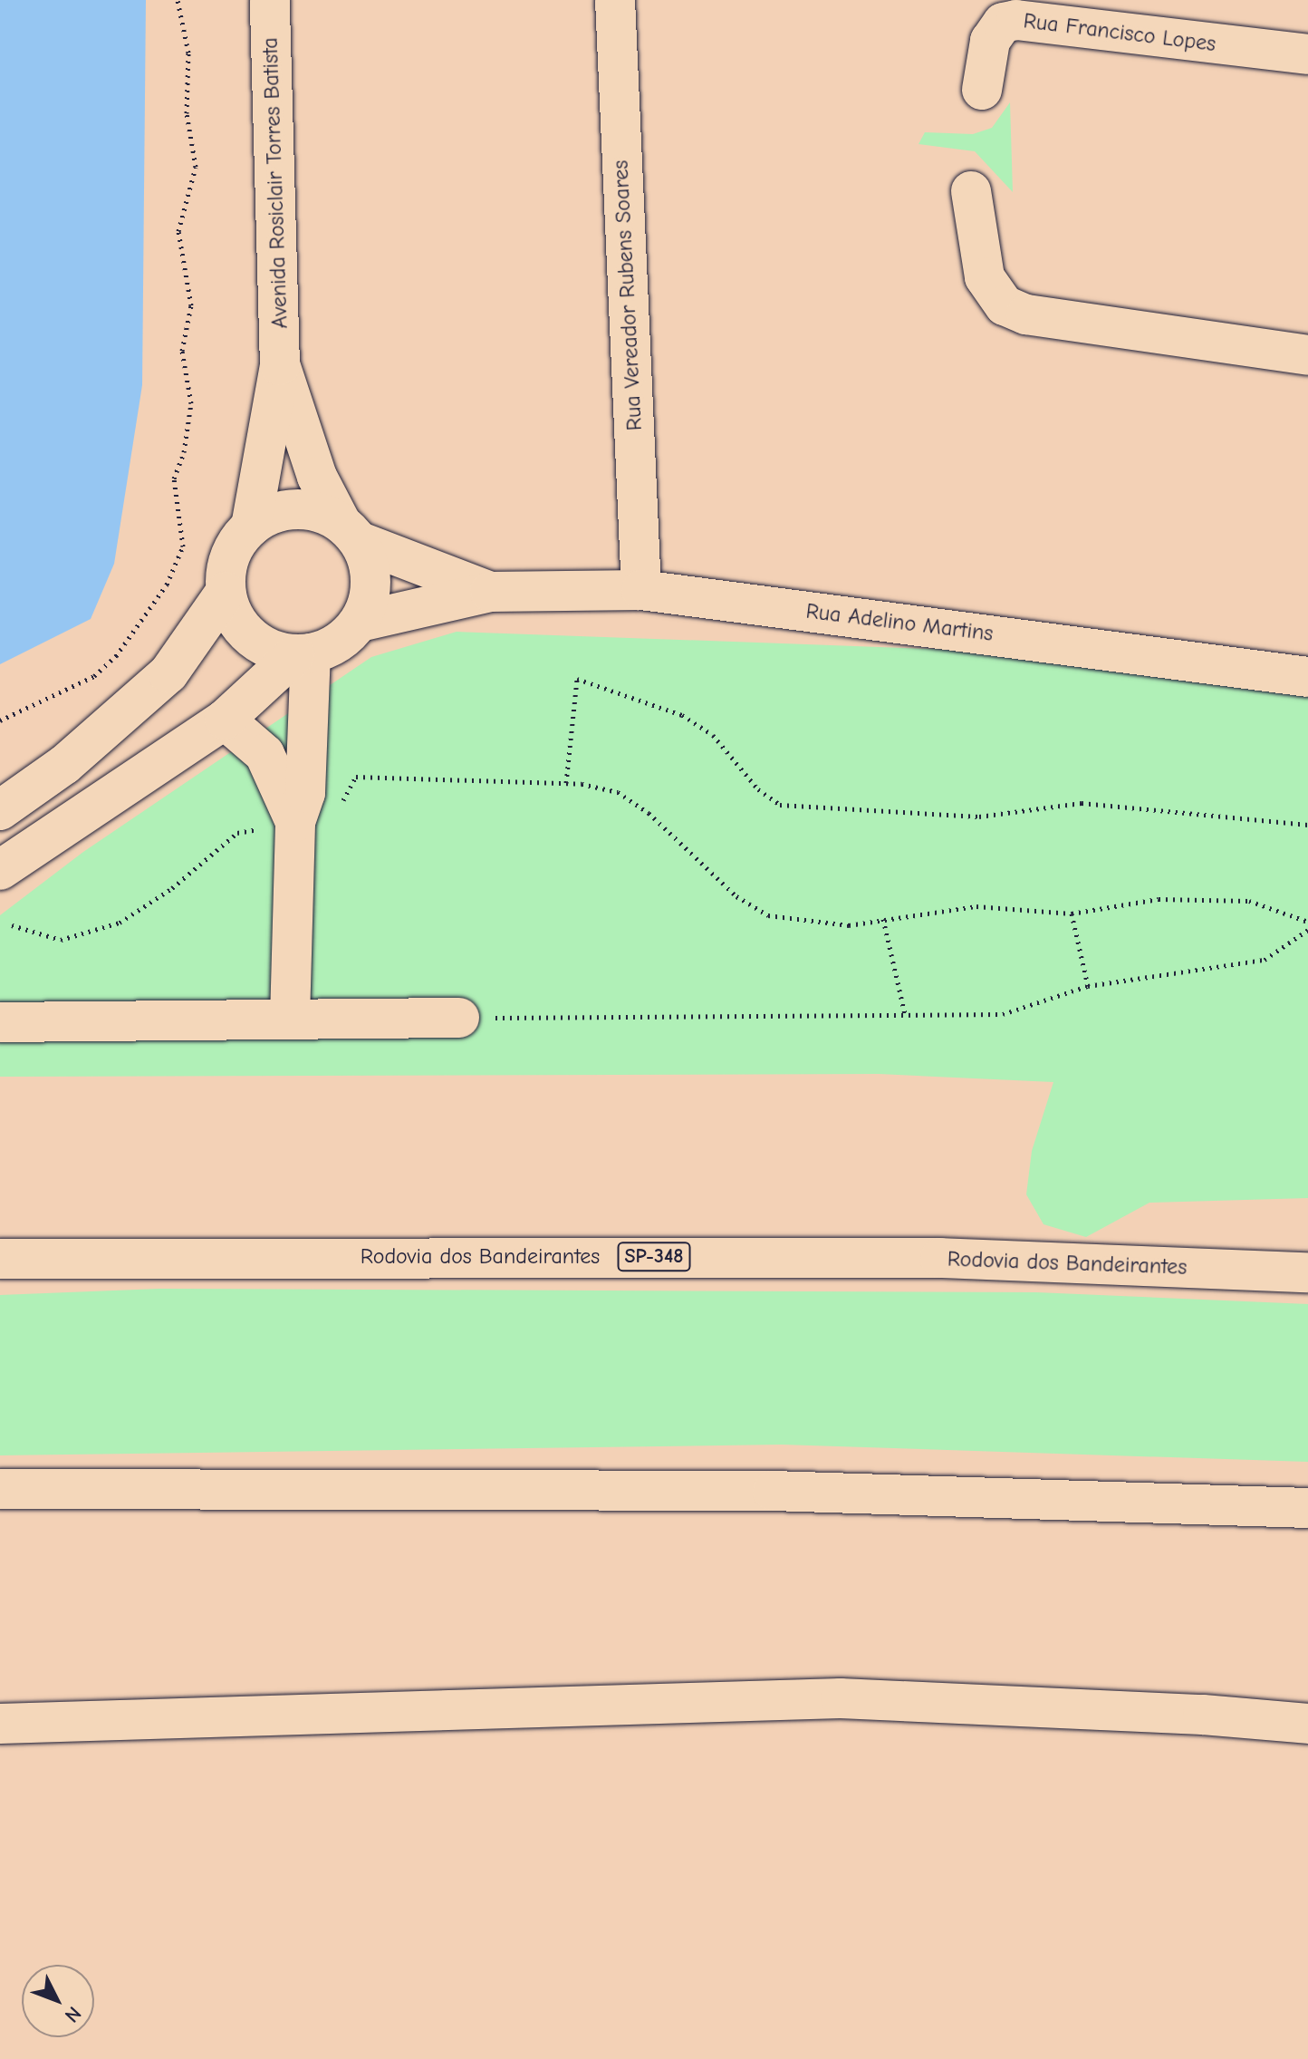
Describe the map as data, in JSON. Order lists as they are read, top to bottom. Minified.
{"streets":{"main road":["Rua Francisco Lopes","Avenida Rosiclair Torres Batista","Rua Vereador Rubens Soares","Rua Adelino Martins","Rodovia dos Bandeirantes","SP-348"]},"crossings":[["Avenida Rosiclair Torres Batista","Rua Adelino Martins"],["Rua Vereador Rubens Soares","Rua Adelino Martins"]],"north":"bottom right"}
